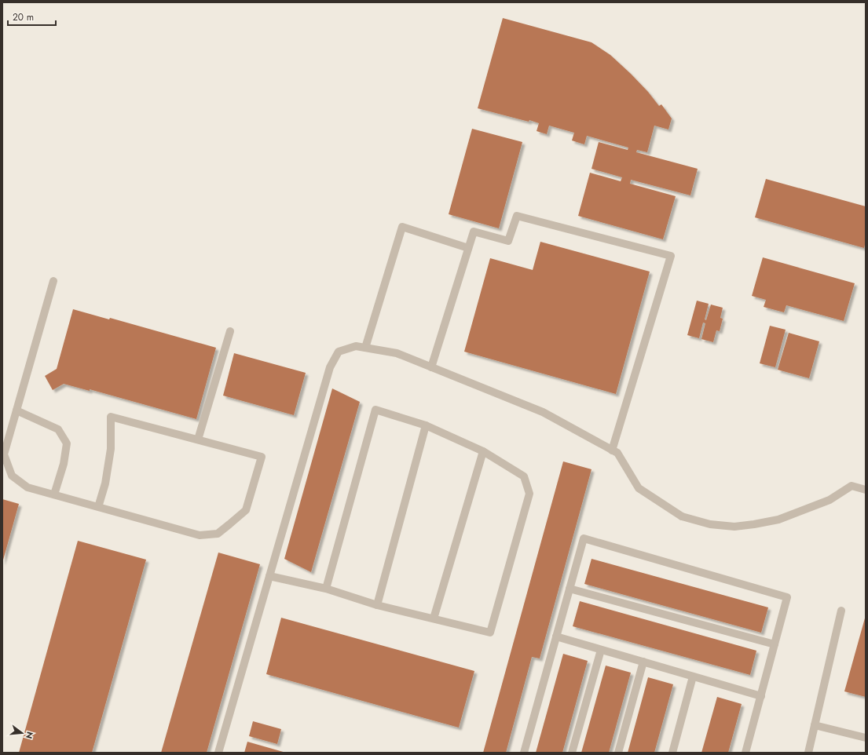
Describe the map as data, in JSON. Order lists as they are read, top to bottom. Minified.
{"scale_bar":"20 m","north":"right"}
